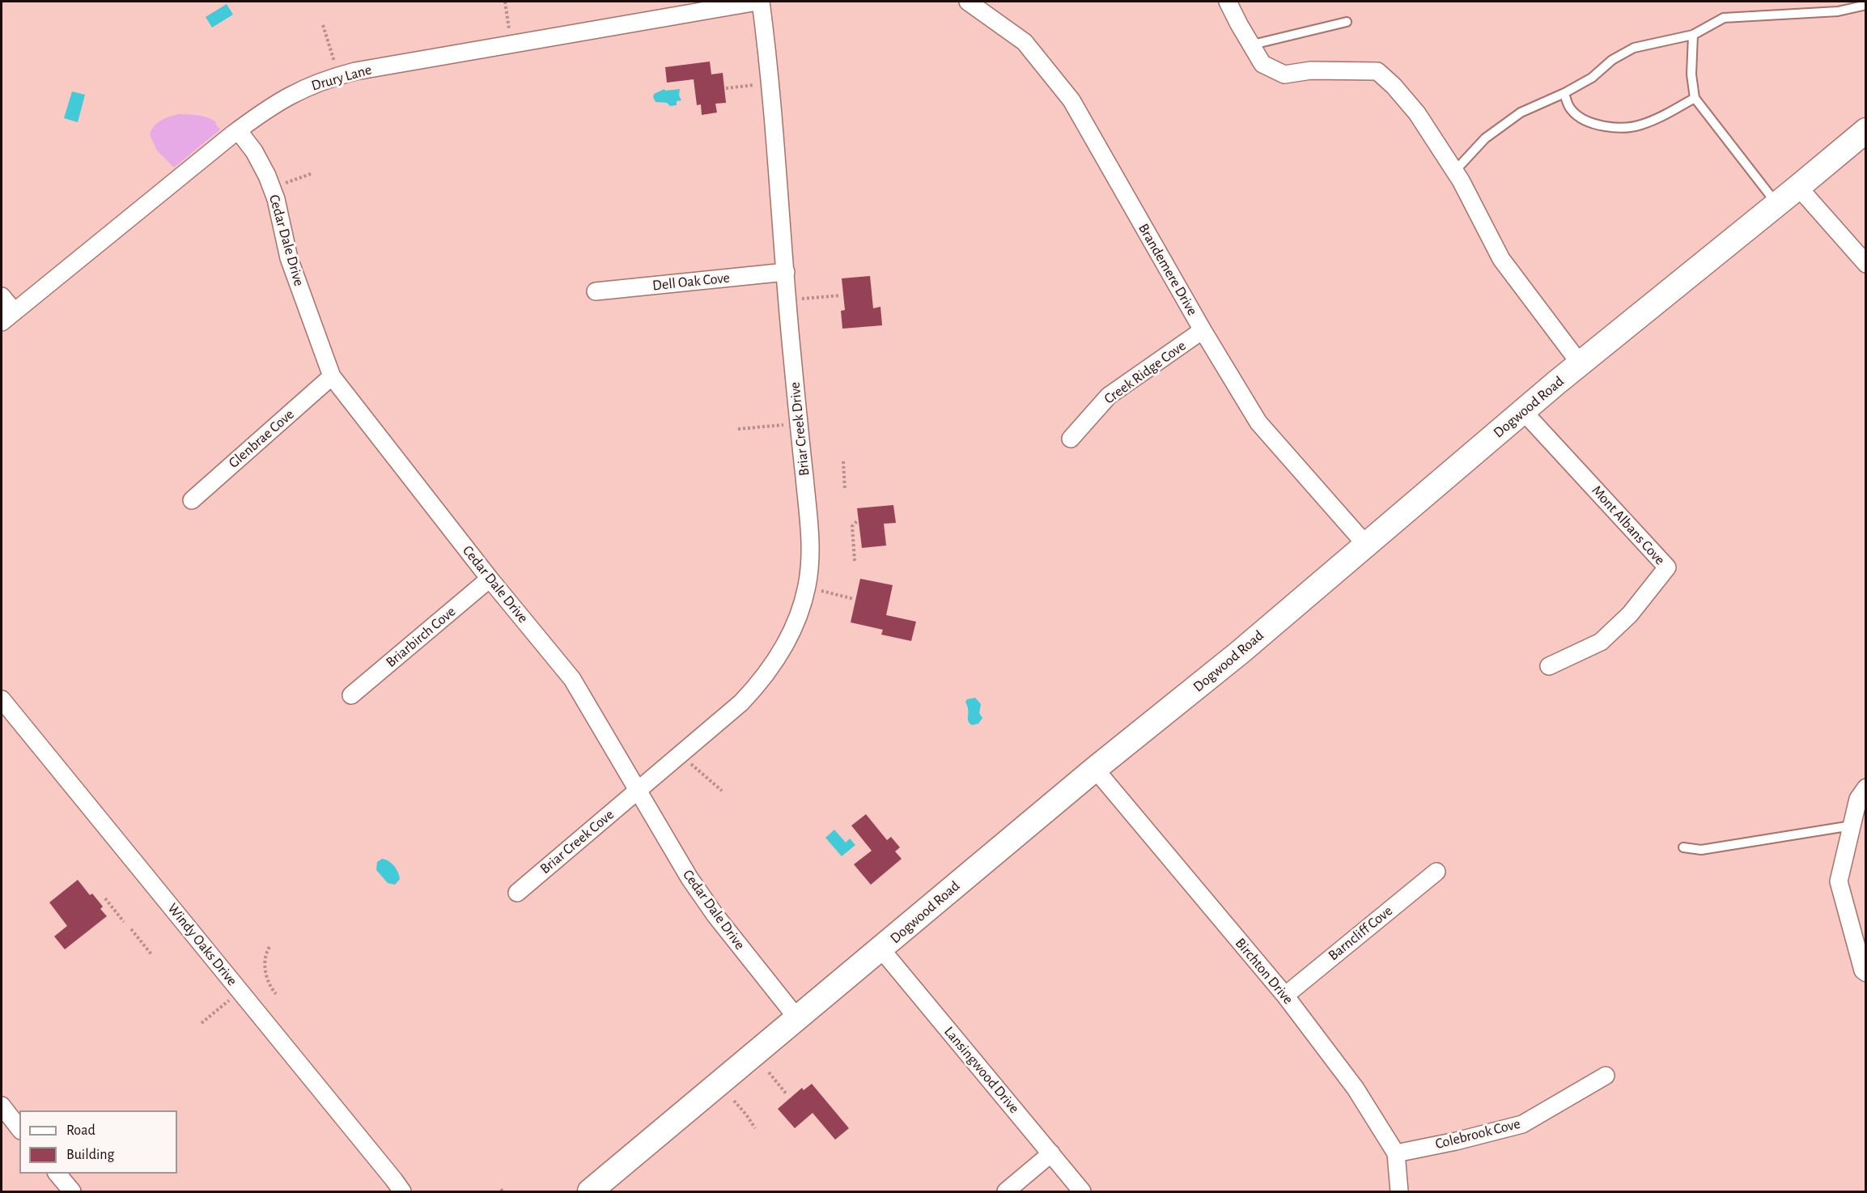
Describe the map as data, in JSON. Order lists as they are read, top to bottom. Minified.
{"streets":{"street":["Drury Lane","Cedar Dale Drive","Brandemere Drive","Dell Oak Cove","Creek Ridge Cove","Dogwood Road","Briar Creek Drive","Glenbrae Cove","Mont Albans Cove","Briarbirch Cove","Briar Creek Cove","Barncliff Cove","Windy Oaks Drive","Birchton Drive","Lansingwood Drive","Colebrook Cove"]},"crossings":[["Drury Lane","Cedar Dale Drive"],["Cedar Dale Drive","Dogwood Road"],["Cedar Dale Drive","Briar Creek Drive"],["Cedar Dale Drive","Glenbrae Cove"],["Cedar Dale Drive","Briarbirch Cove"],["Cedar Dale Drive","Briar Creek Cove"],["Brandemere Drive","Creek Ridge Cove"],["Brandemere Drive","Dogwood Road"],["Dell Oak Cove","Briar Creek Drive"],["Dogwood Road","Mont Albans Cove"],["Dogwood Road","Birchton Drive"],["Dogwood Road","Lansingwood Drive"],["Briar Creek Drive","Briar Creek Cove"],["Barncliff Cove","Birchton Drive"],["Birchton Drive","Colebrook Cove"]],"legend":["Road","Building"]}
